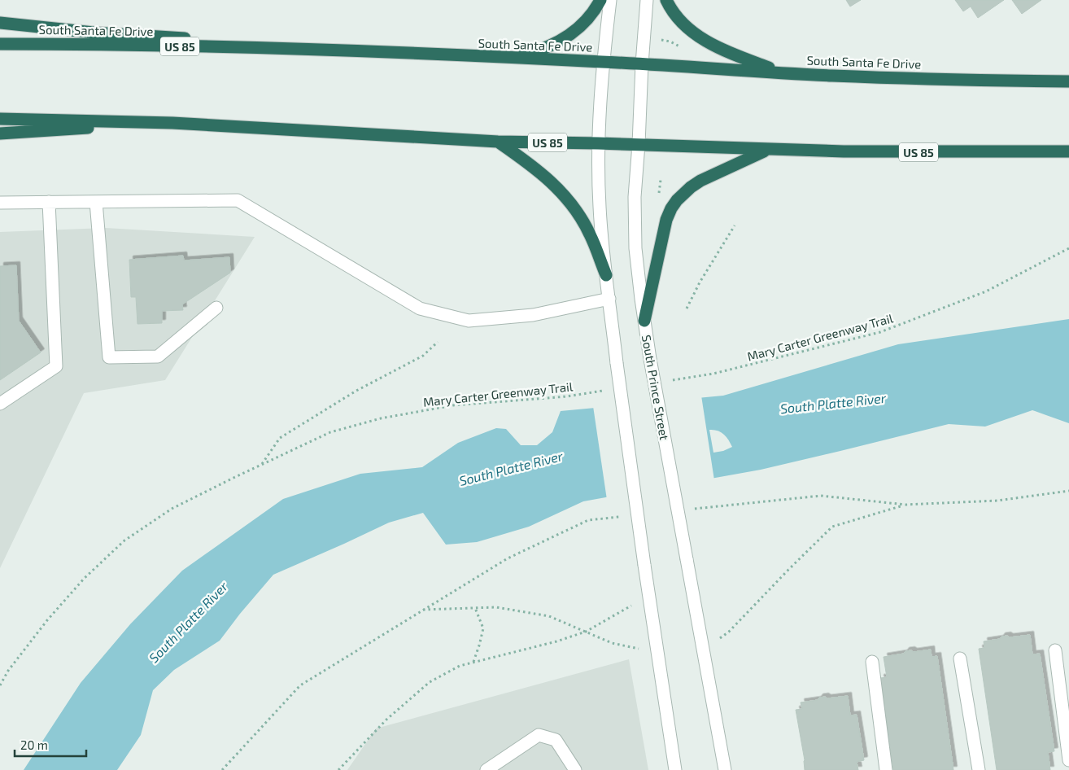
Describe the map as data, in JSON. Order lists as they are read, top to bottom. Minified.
{"streets":{"highway":["South Santa Fe Drive","US 85"],"street":["South Prince Street"],"path":["Mary Carter Greenway Trail"]},"crossings":[["South Santa Fe Drive","South Prince Street"],["US 85","South Prince Street"]],"water":["South Platte River"],"scale_bar":"20 m"}
